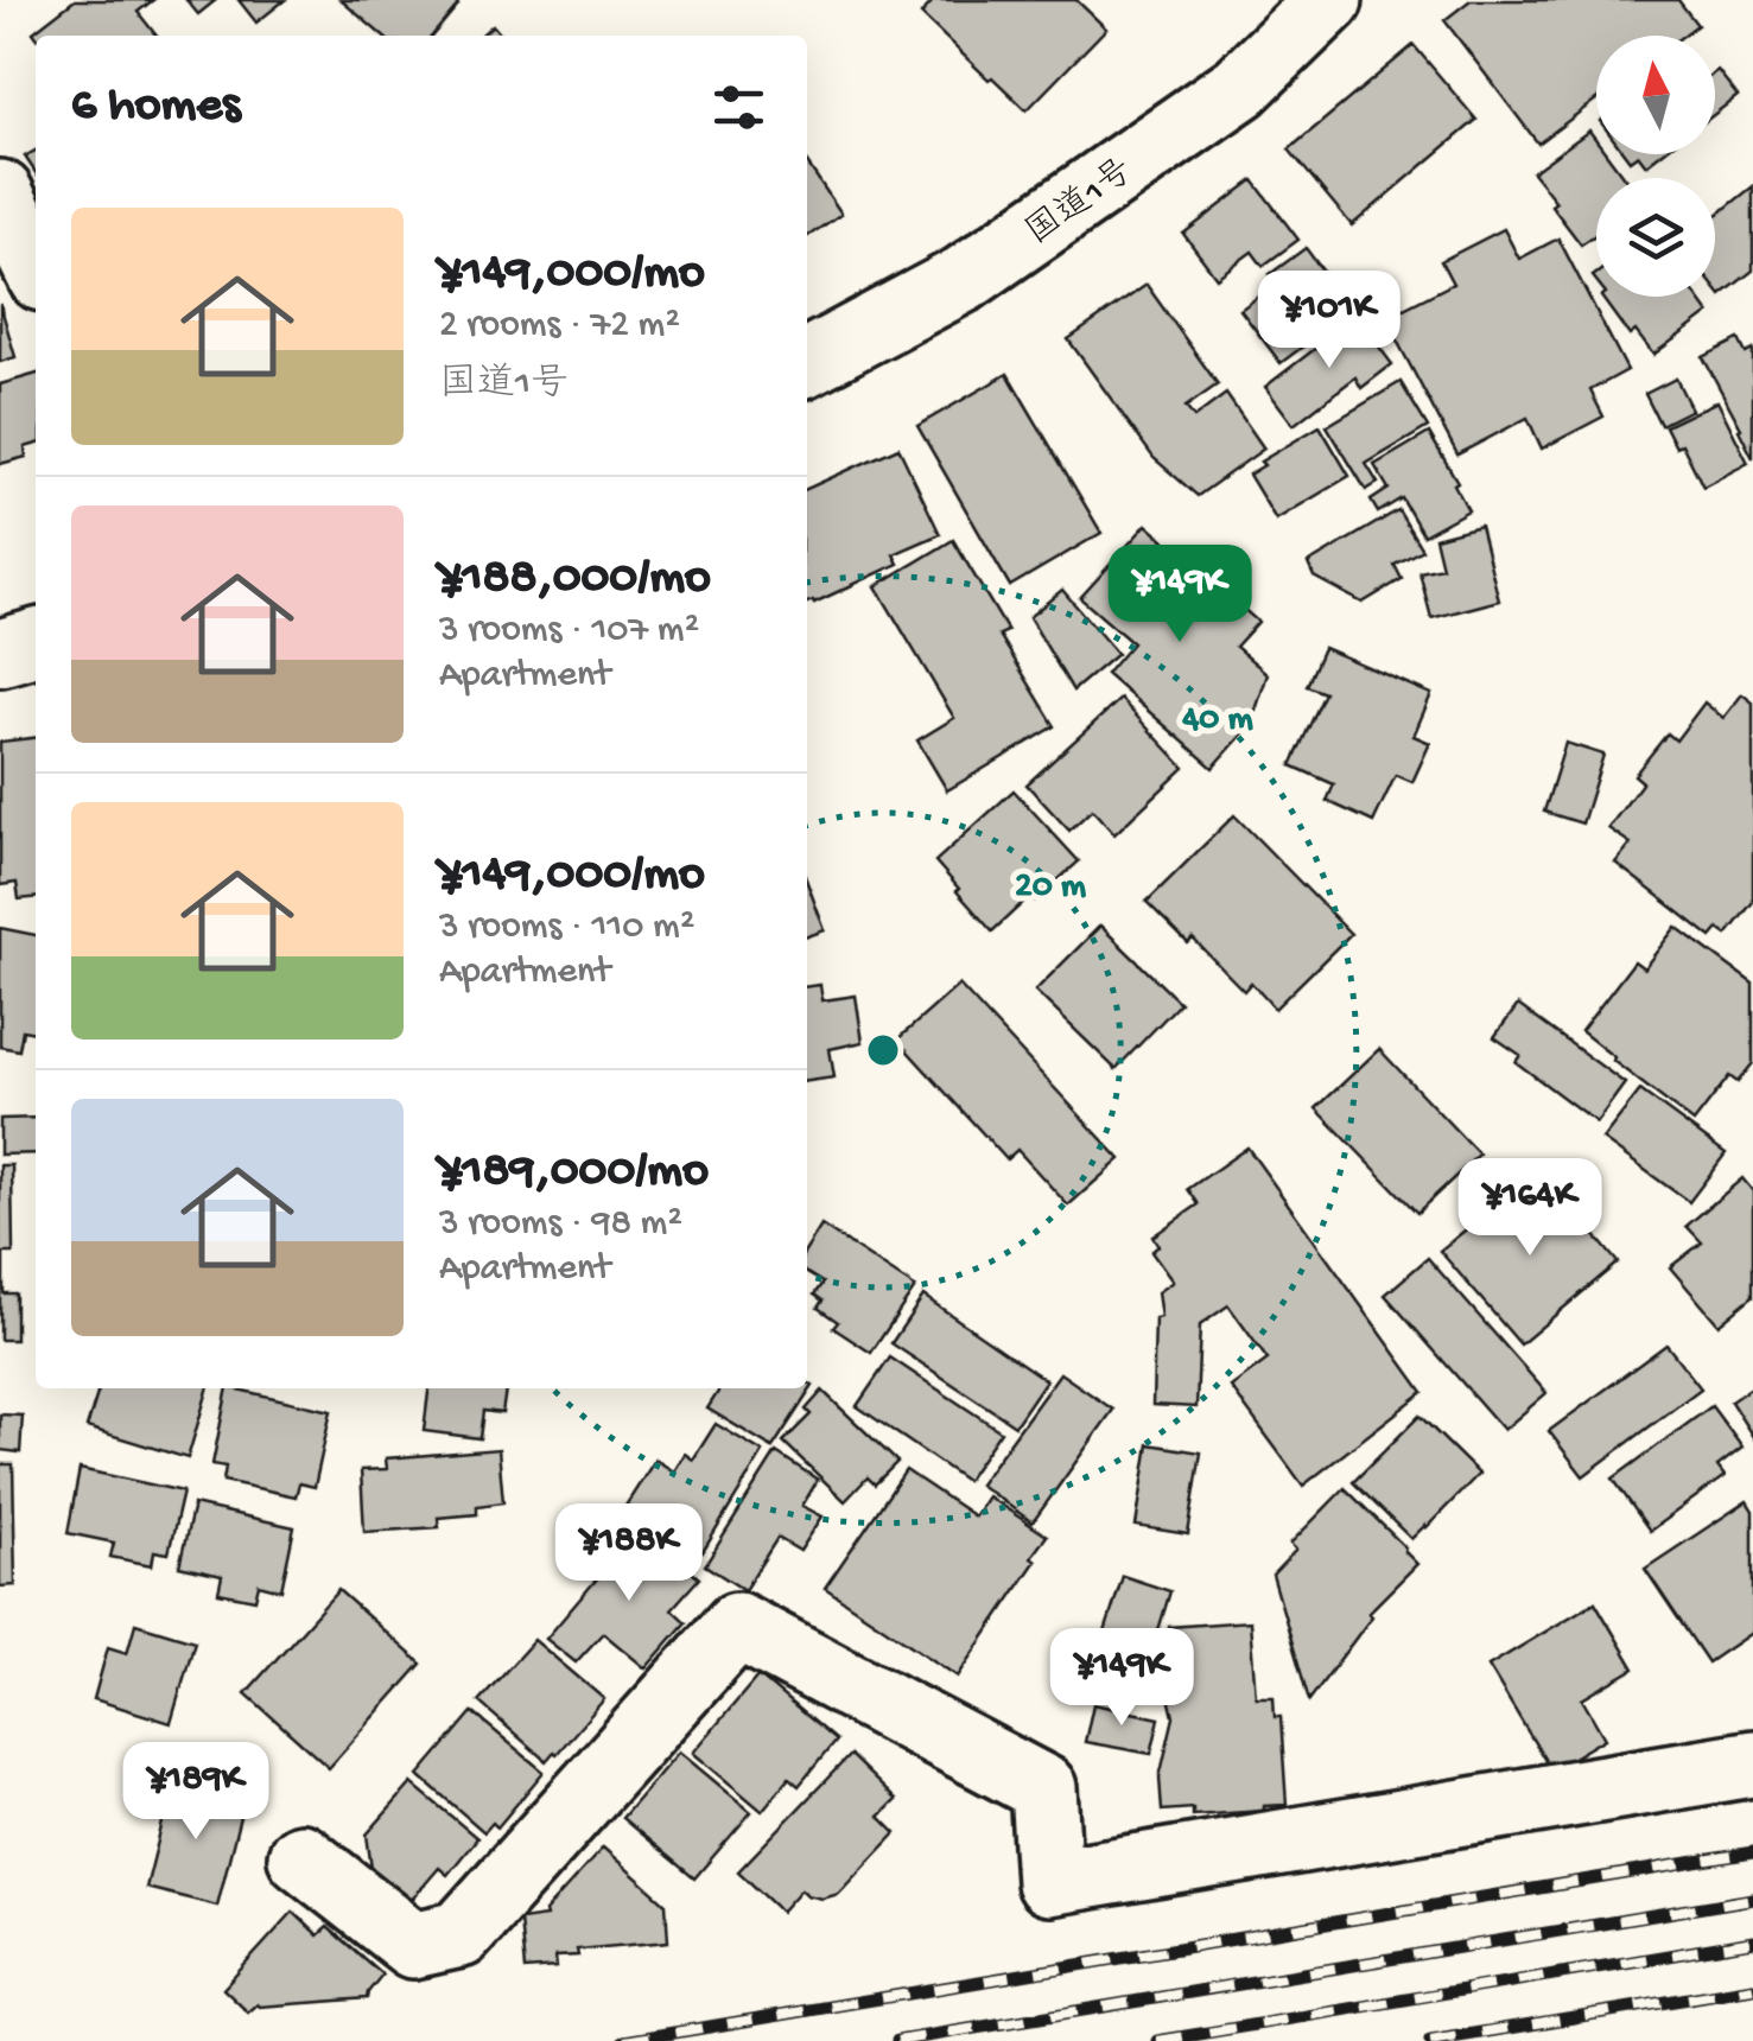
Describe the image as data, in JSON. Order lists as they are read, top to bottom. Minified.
{"streets":{"main road":["国道1号"]},"north":"top","page":{"heading":"6 homes","list":[{"name":"¥149,000/mo","note":"2 rooms · 72 m² · 国道1号"},{"name":"¥188,000/mo","note":"3 rooms · 107 m² · Apartment"},{"name":"¥149,000/mo","note":"3 rooms · 110 m² · Apartment"},{"name":"¥189,000/mo","note":"3 rooms · 98 m² · Apartment"}],"price":["¥101K","¥149K","¥164K","¥188K","¥149K","¥189K"]},"rings":["40 m","20 m"]}
